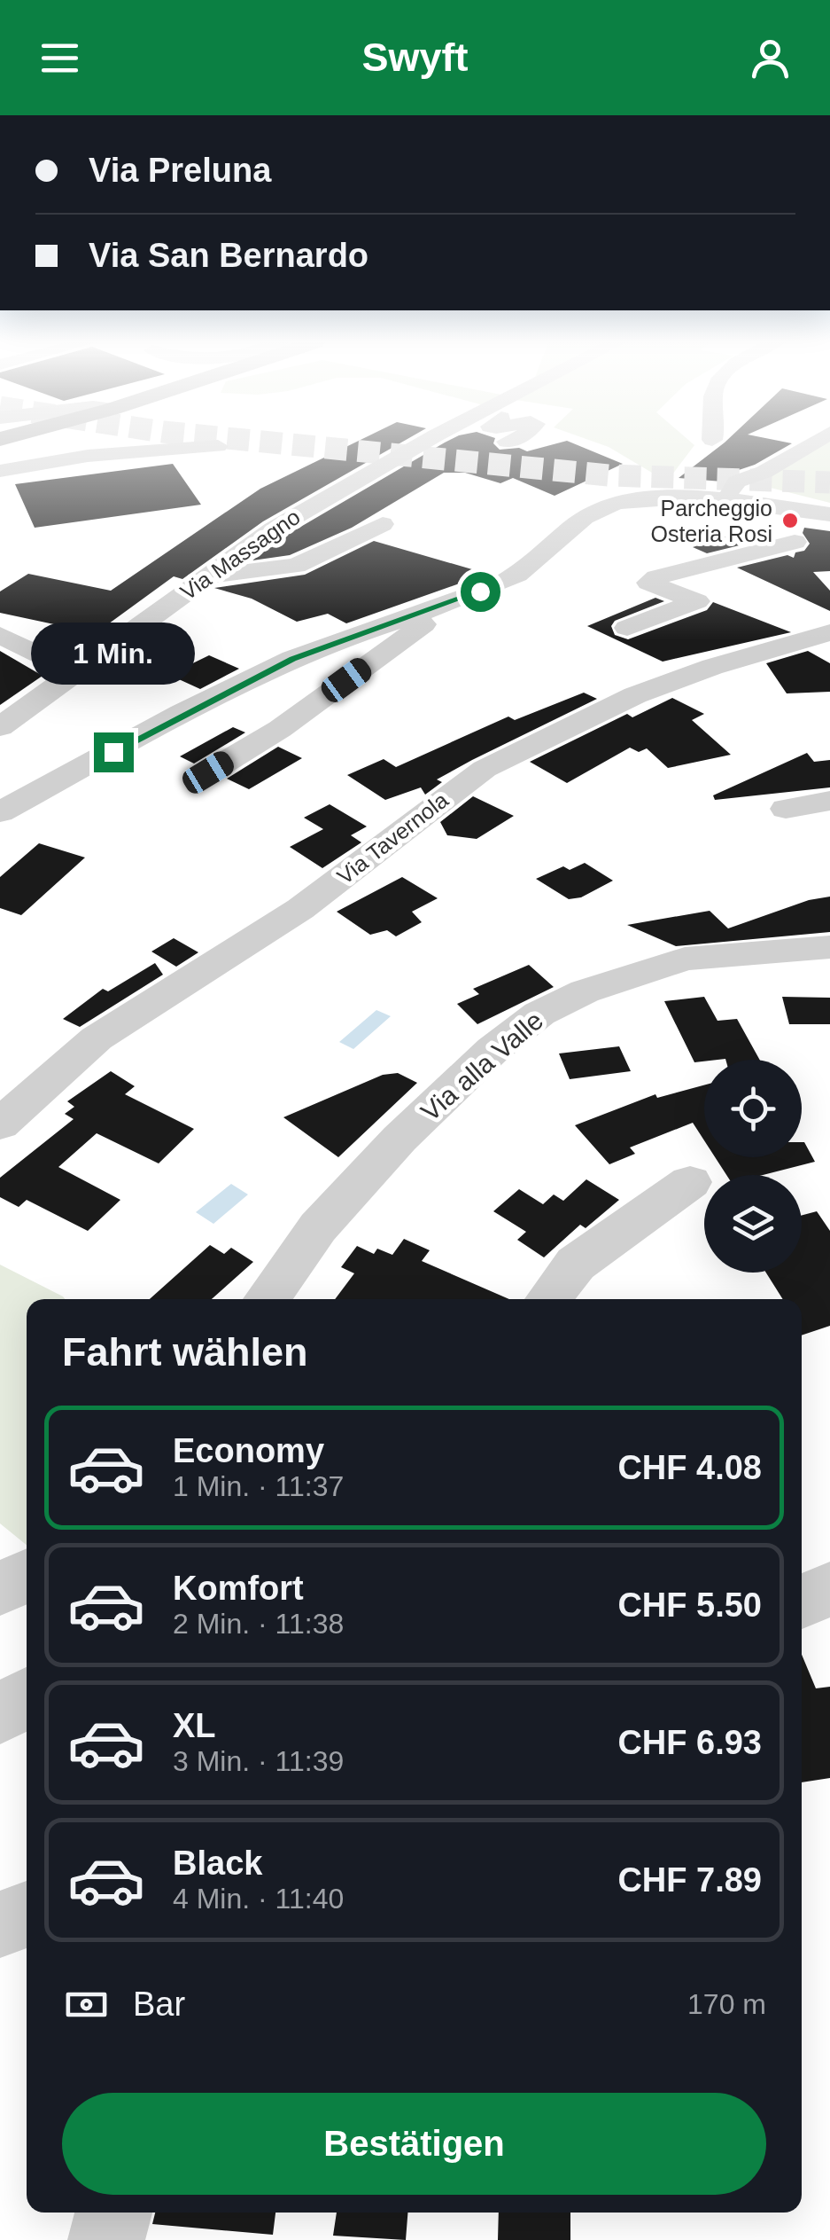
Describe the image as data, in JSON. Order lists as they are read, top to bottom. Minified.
{"streets":{"street":["Via Massagno","Via Tavernola","Via alla Valle"]},"places":["Parcheggio Osteria Rosi"],"page":{"header":"Swyft","banner":["Via Preluna","Via San Bernardo"],"bubble":"1 Min.","heading":"Fahrt wählen","list":[{"name":"Economy","note":"1 Min. · 11:37","value":"CHF 4.08"},{"name":"Komfort","note":"2 Min. · 11:38","value":"CHF 5.50"},{"name":"XL","note":"3 Min. · 11:39","value":"CHF 6.93"},{"name":"Black","note":"4 Min. · 11:40","value":"CHF 7.89"}],"pay":["Bar","170 m"],"buttons":"Bestätigen"}}
